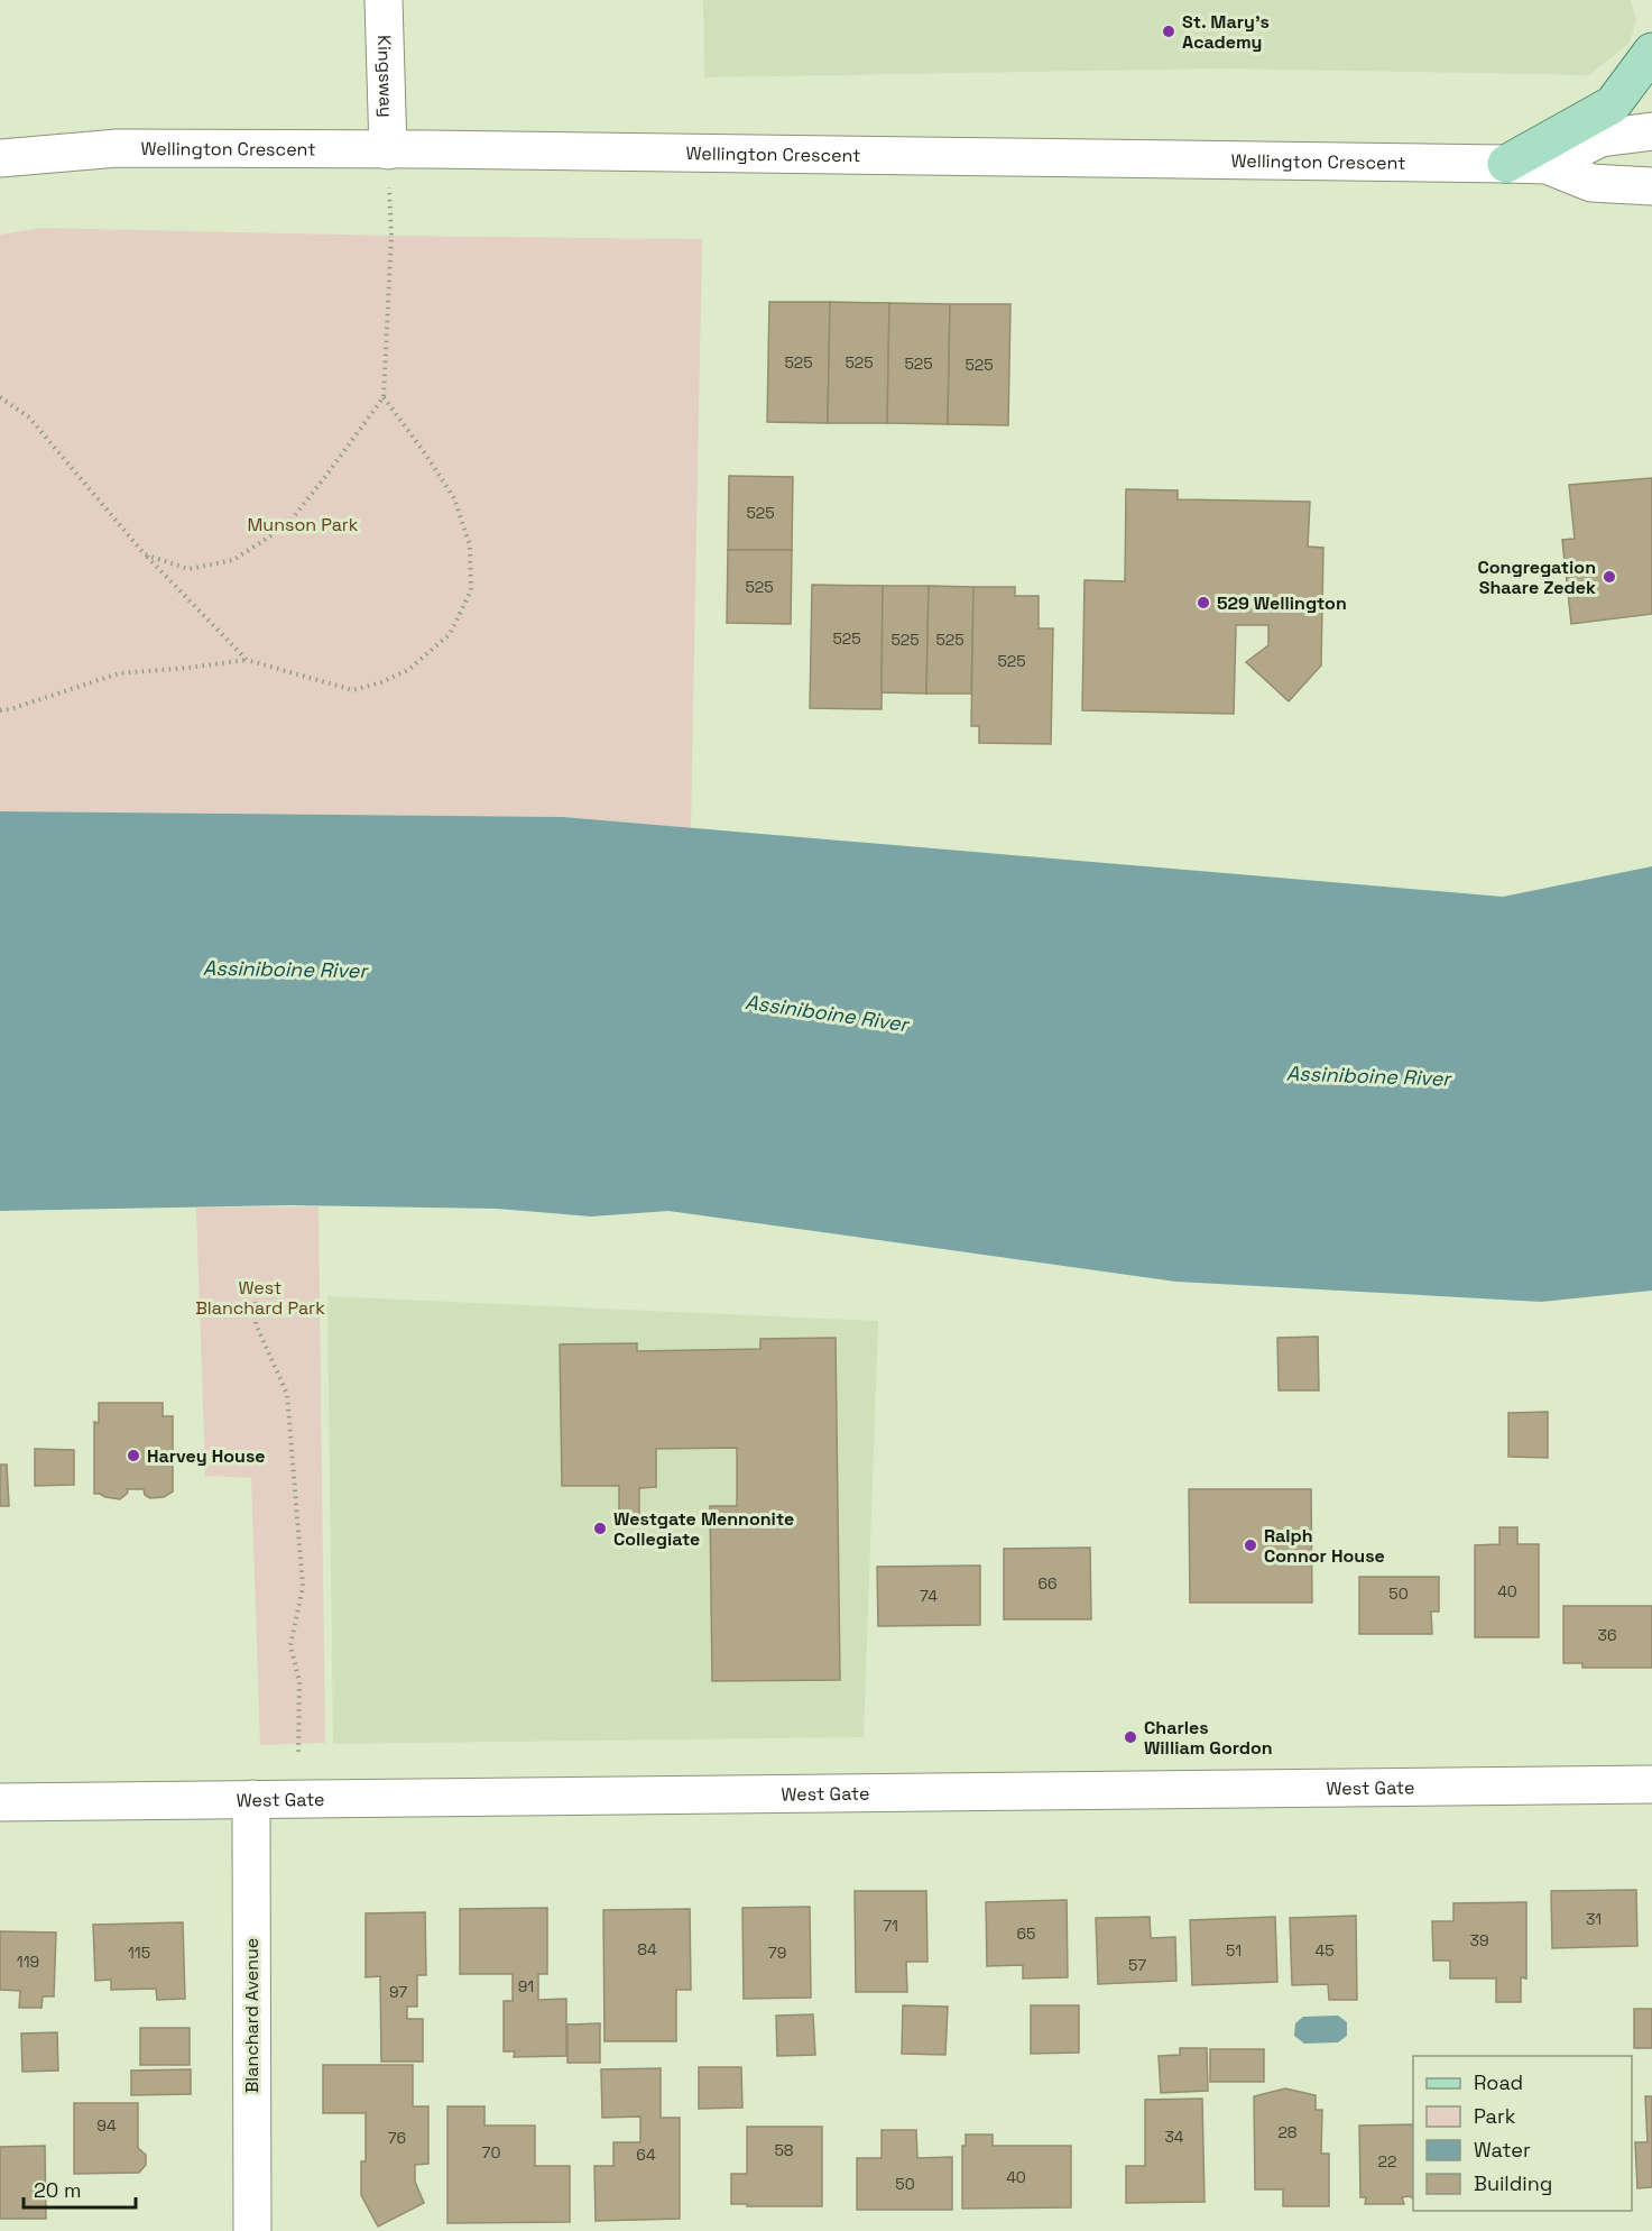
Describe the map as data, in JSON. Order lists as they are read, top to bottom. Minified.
{"streets":{"street":["Kingsway","Wellington Crescent","West Gate","Blanchard Avenue"]},"crossings":[["Kingsway","Wellington Crescent"],["West Gate","Blanchard Avenue"]],"water":["Assiniboine River"],"parks":["Munson Park","West Blanchard Park"],"places":["St. Mary's Academy","Congregation Shaare Zedek","529 Wellington","Harvey House","Westgate Mennonite Collegiate","Ralph Connor House","Charles William Gordon"],"house_numbers":["525","525","525","525","525","525","525","525","525","525","66","40","50","74","36","31","71","65","39","84","51","45","115","79","119","57","91","97","94","28","34","76","58","70","64","22","40","50"],"legend":["Road","Park","Water","Building"],"scale_bar":"20 m"}
